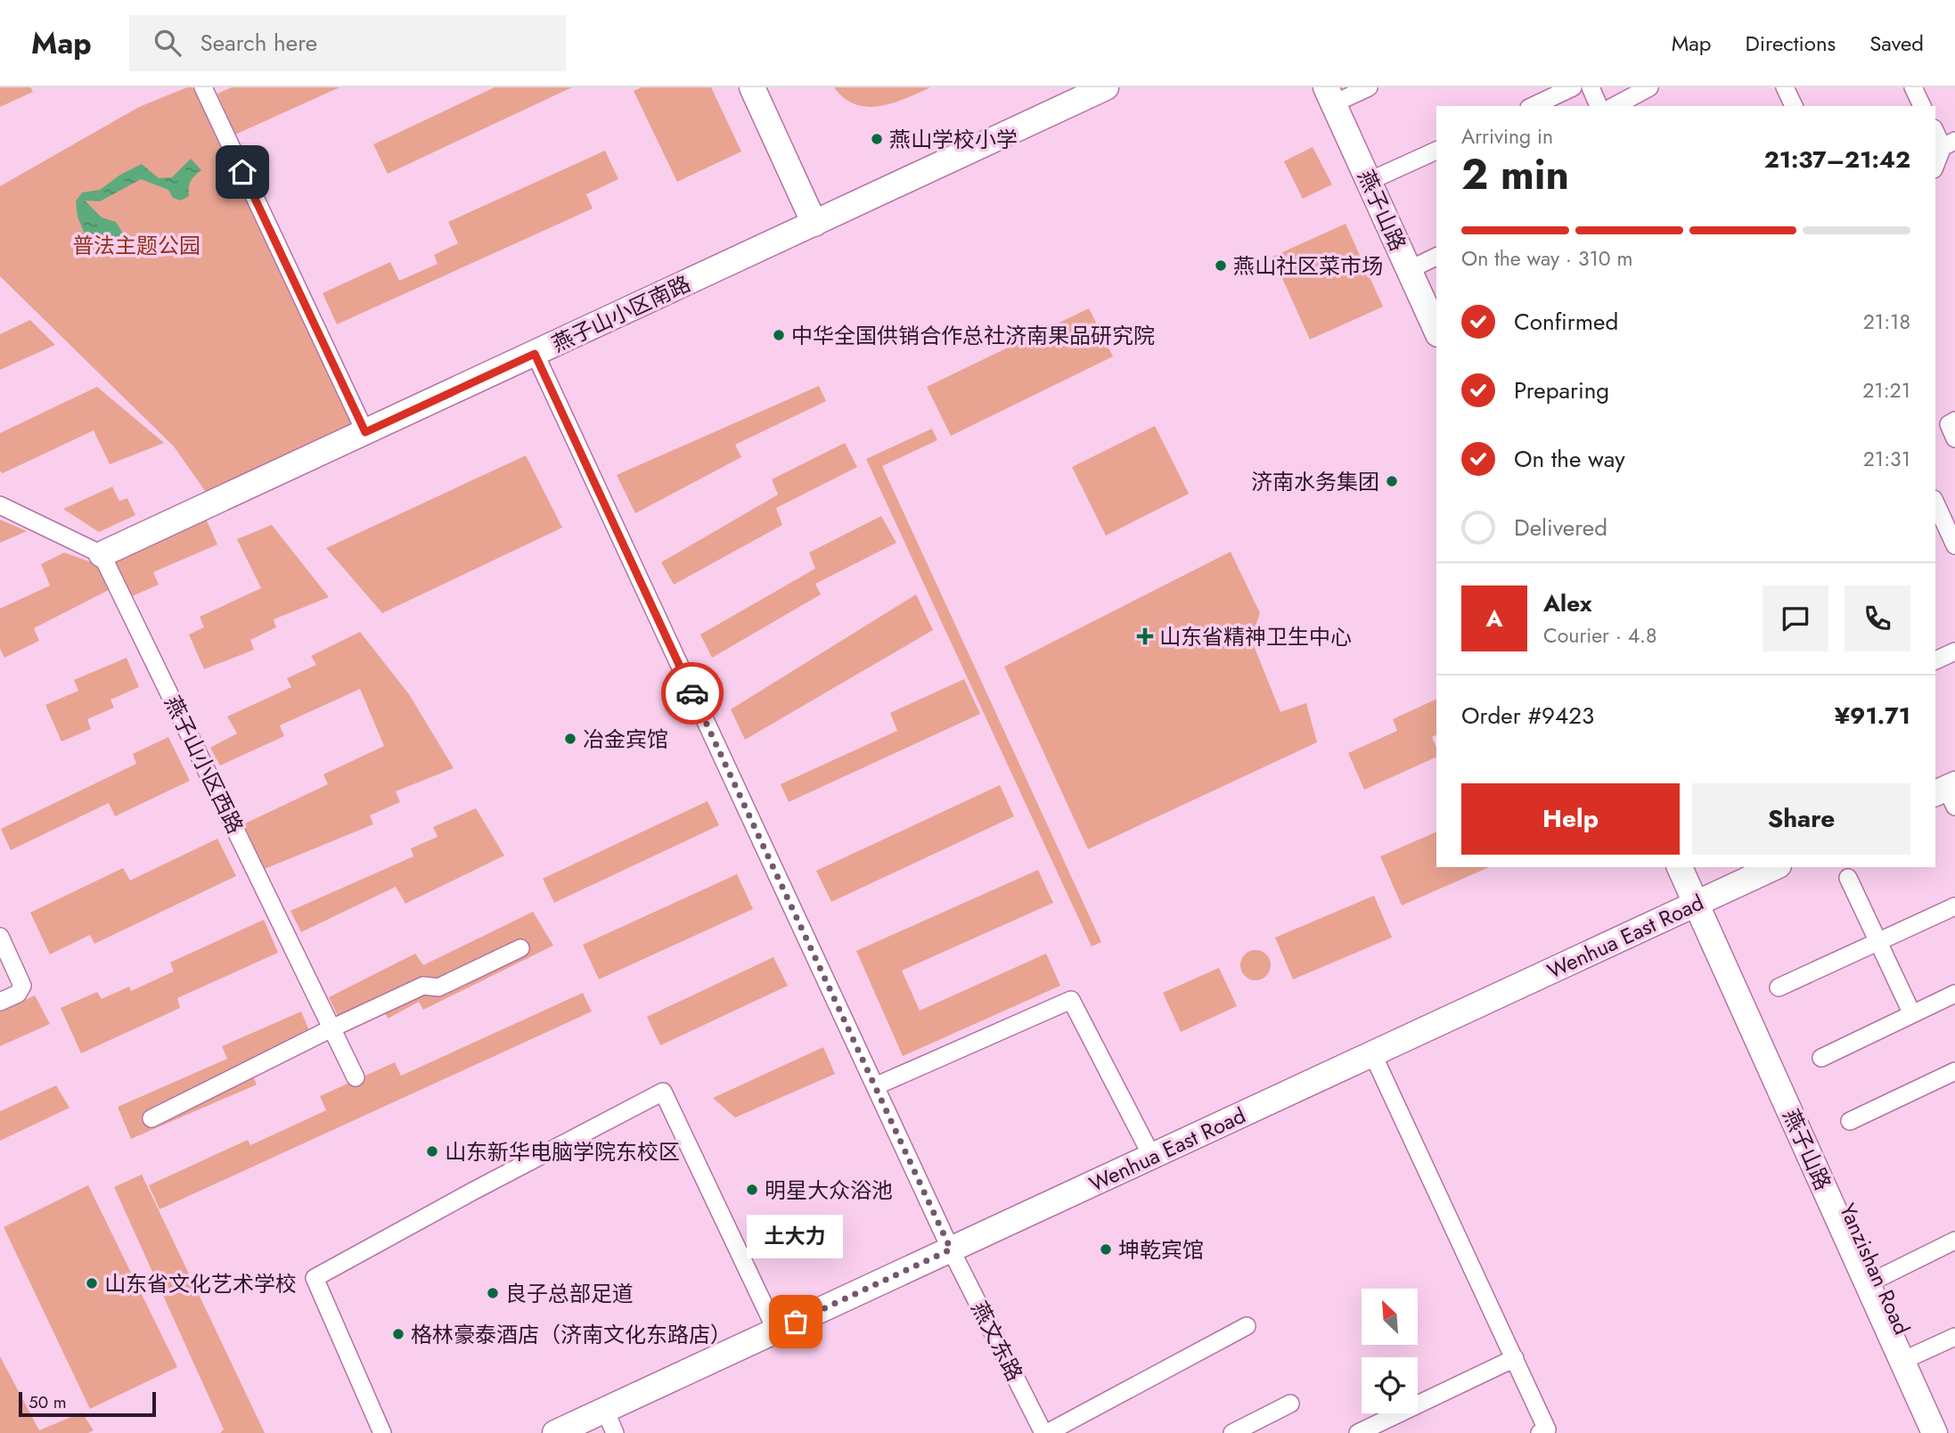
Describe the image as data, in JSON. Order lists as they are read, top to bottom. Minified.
{"streets":{"street":["燕子山路","燕子山小区南路","燕子山小区西路","Wenhua East Road","Yanzishan Road","燕文东路"]},"crossings":[["燕子山路","Wenhua East Road"],["燕子山路","Yanzishan Road"],["燕子山小区南路","燕子山小区西路"],["燕子山小区南路","燕文东路"],["Wenhua East Road","Yanzishan Road"],["Wenhua East Road","燕文东路"]],"parks":["普法主题公园"],"places":{"other":["燕山学校小学","燕山社区菜市场","中华全国供销合作总社济南果品研究院","济南水务集团","冶金宾馆","山东新华电脑学院东校区","明星大众浴池","坤乾宾馆","山东省文化艺术学校","良子总部足道","土大力","格林豪泰酒店（济南文化东路店）"],"health":["山东省精神卫生中心"]},"scale_bar":"50 m","north":"top left","page":{"header":"Map","search":"Search here","nav":["Map","Directions","Saved"],"heading":["2 min","Arriving in","21:37–21:42"],"panel":["Alex","Courier · 4.8","Order #9423","¥91.71"],"bar":"On the way · 310 m","list":[["Confirmed","21:18"],["Preparing","21:21"],["On the way","21:31"],"Delivered"],"round":"A","buttons":["Help","Share"],"bubble":"土大力","scale":"50 m"}}
